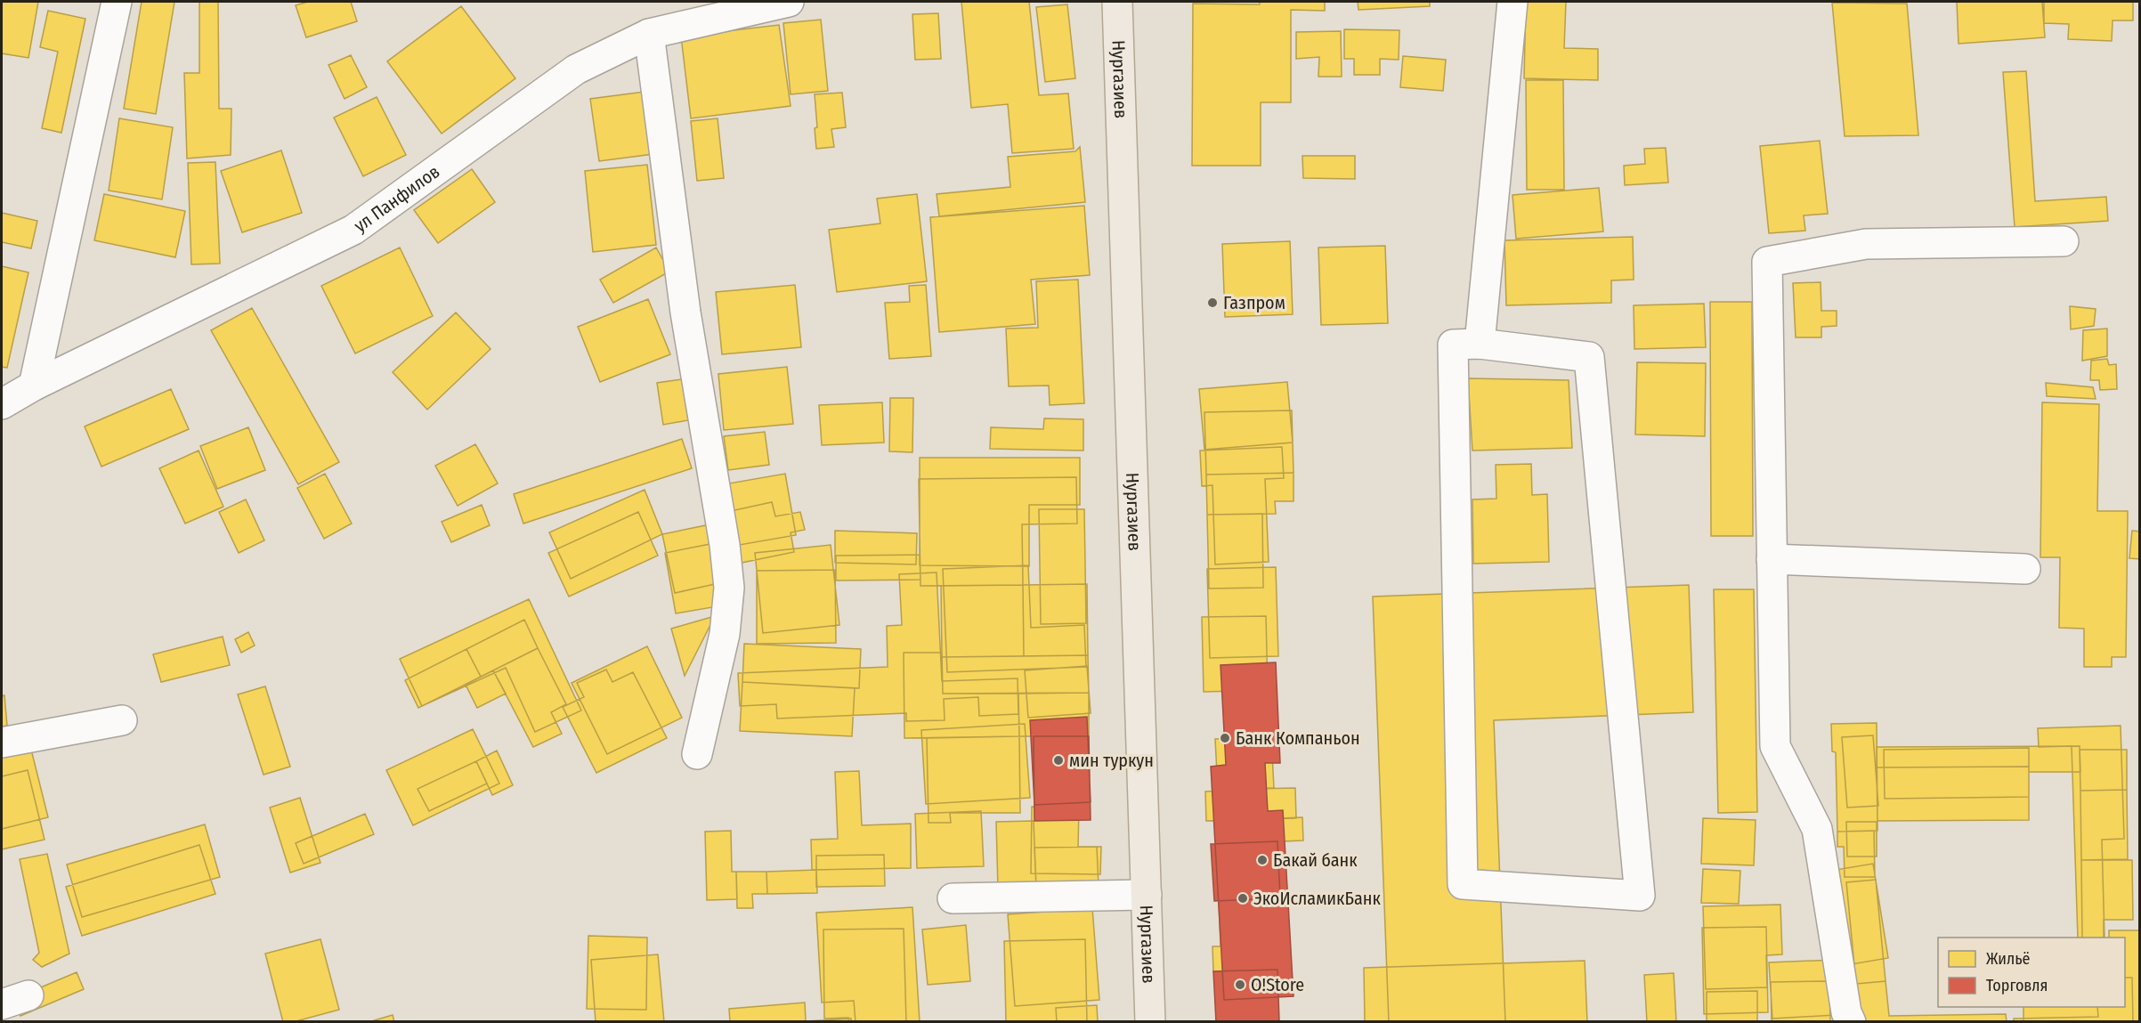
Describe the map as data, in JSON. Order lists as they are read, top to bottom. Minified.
{"streets":{"main road":["Нургазиев"],"street":["ул Панфилов"]},"places":["Газпром","Банк Компаньон","мин туркун","Бакай банк","ЭкоИсламикБанк","O!Store"],"legend":["Жильё","Торговля"]}
